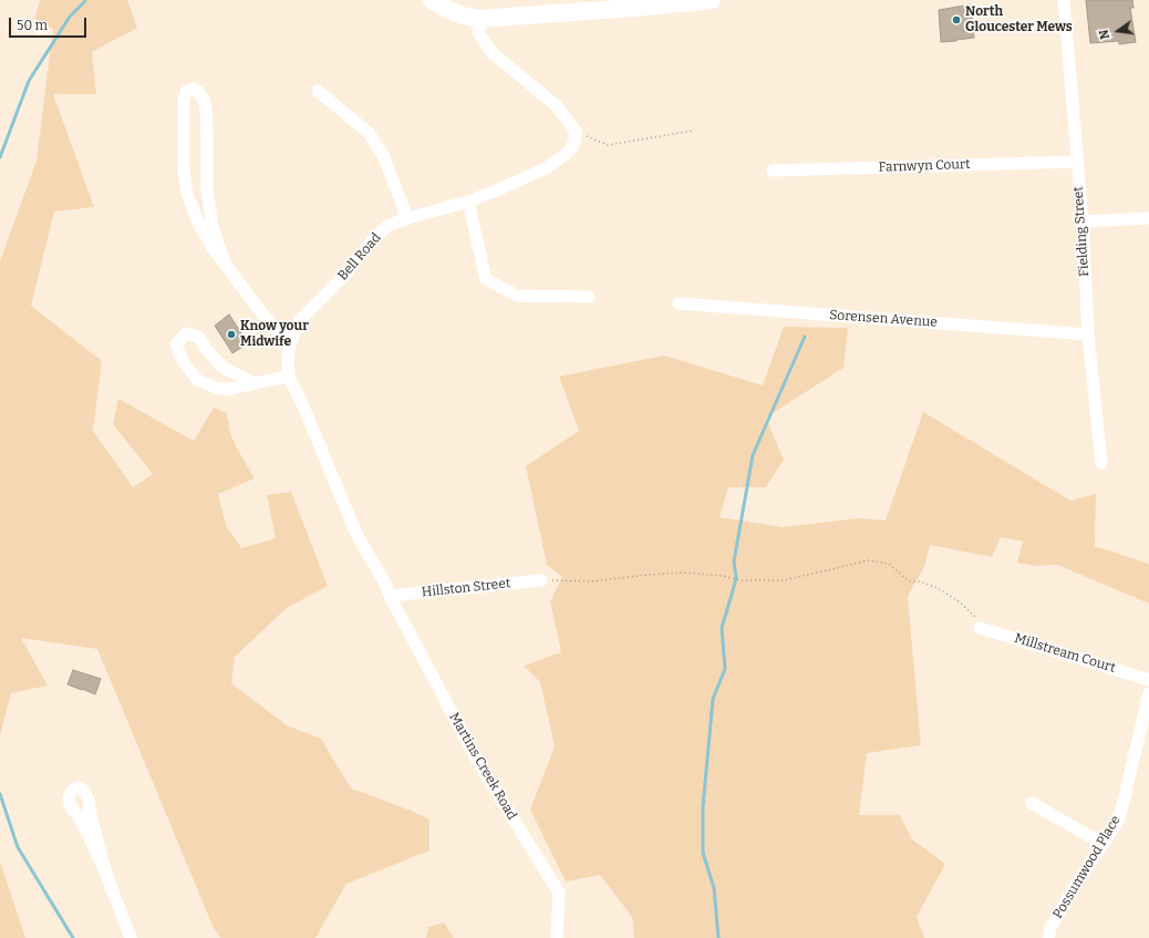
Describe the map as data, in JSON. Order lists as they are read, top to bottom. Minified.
{"streets":{"street":["Farnwyn Court","Fielding Street","Bell Road","Sorensen Avenue","Hillston Street","Millstream Court","Martins Creek Road","Possumwood Place"]},"crossings":[["Farnwyn Court","Fielding Street"],["Fielding Street","Sorensen Avenue"],["Bell Road","Hillston Street"],["Bell Road","Martins Creek Road"],["Hillston Street","Martins Creek Road"]],"places":["North Gloucester Mews","Know your Midwife"],"scale_bar":"50 m","north":"left"}
